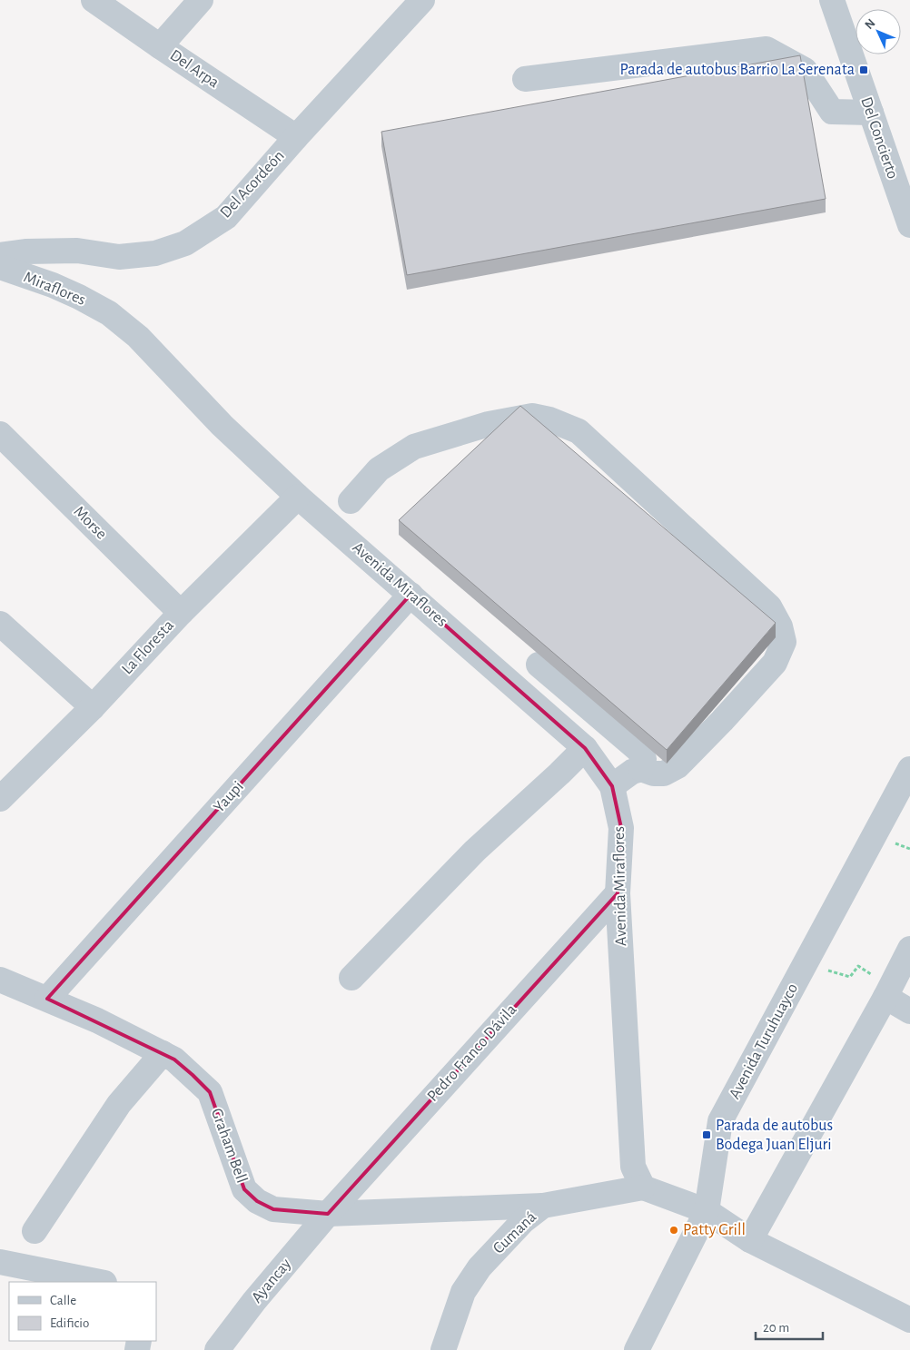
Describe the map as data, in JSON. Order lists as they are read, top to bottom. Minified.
{"streets":{"street":["Del Arpa","Del Concierto","Del Acordeón","Miraflores","Morse","Avenida Miraflores","La Floresta","Yaupi","Avenida Turuhuayco","Pedro Franco Dávila","Graham Bell","Cumaná","Ayancay"]},"crossings":[["Del Arpa","Del Acordeón"],["Miraflores","Avenida Miraflores"],["Morse","La Floresta"],["Avenida Miraflores","La Floresta"],["Avenida Miraflores","Yaupi"],["Avenida Miraflores","Pedro Franco Dávila"],["Avenida Miraflores","Cumaná"],["Yaupi","Graham Bell"],["Pedro Franco Dávila","Graham Bell"],["Pedro Franco Dávila","Ayancay"],["Graham Bell","Cumaná"],["Graham Bell","Ayancay"]],"places":{"transit":["Parada de autobus Barrio La Serenata","Parada de autobus Bodega Juan Eljuri"],"other":["Patty Grill"]},"legend":["Calle","Edificio"],"scale_bar":"20 m","north":"top left"}
